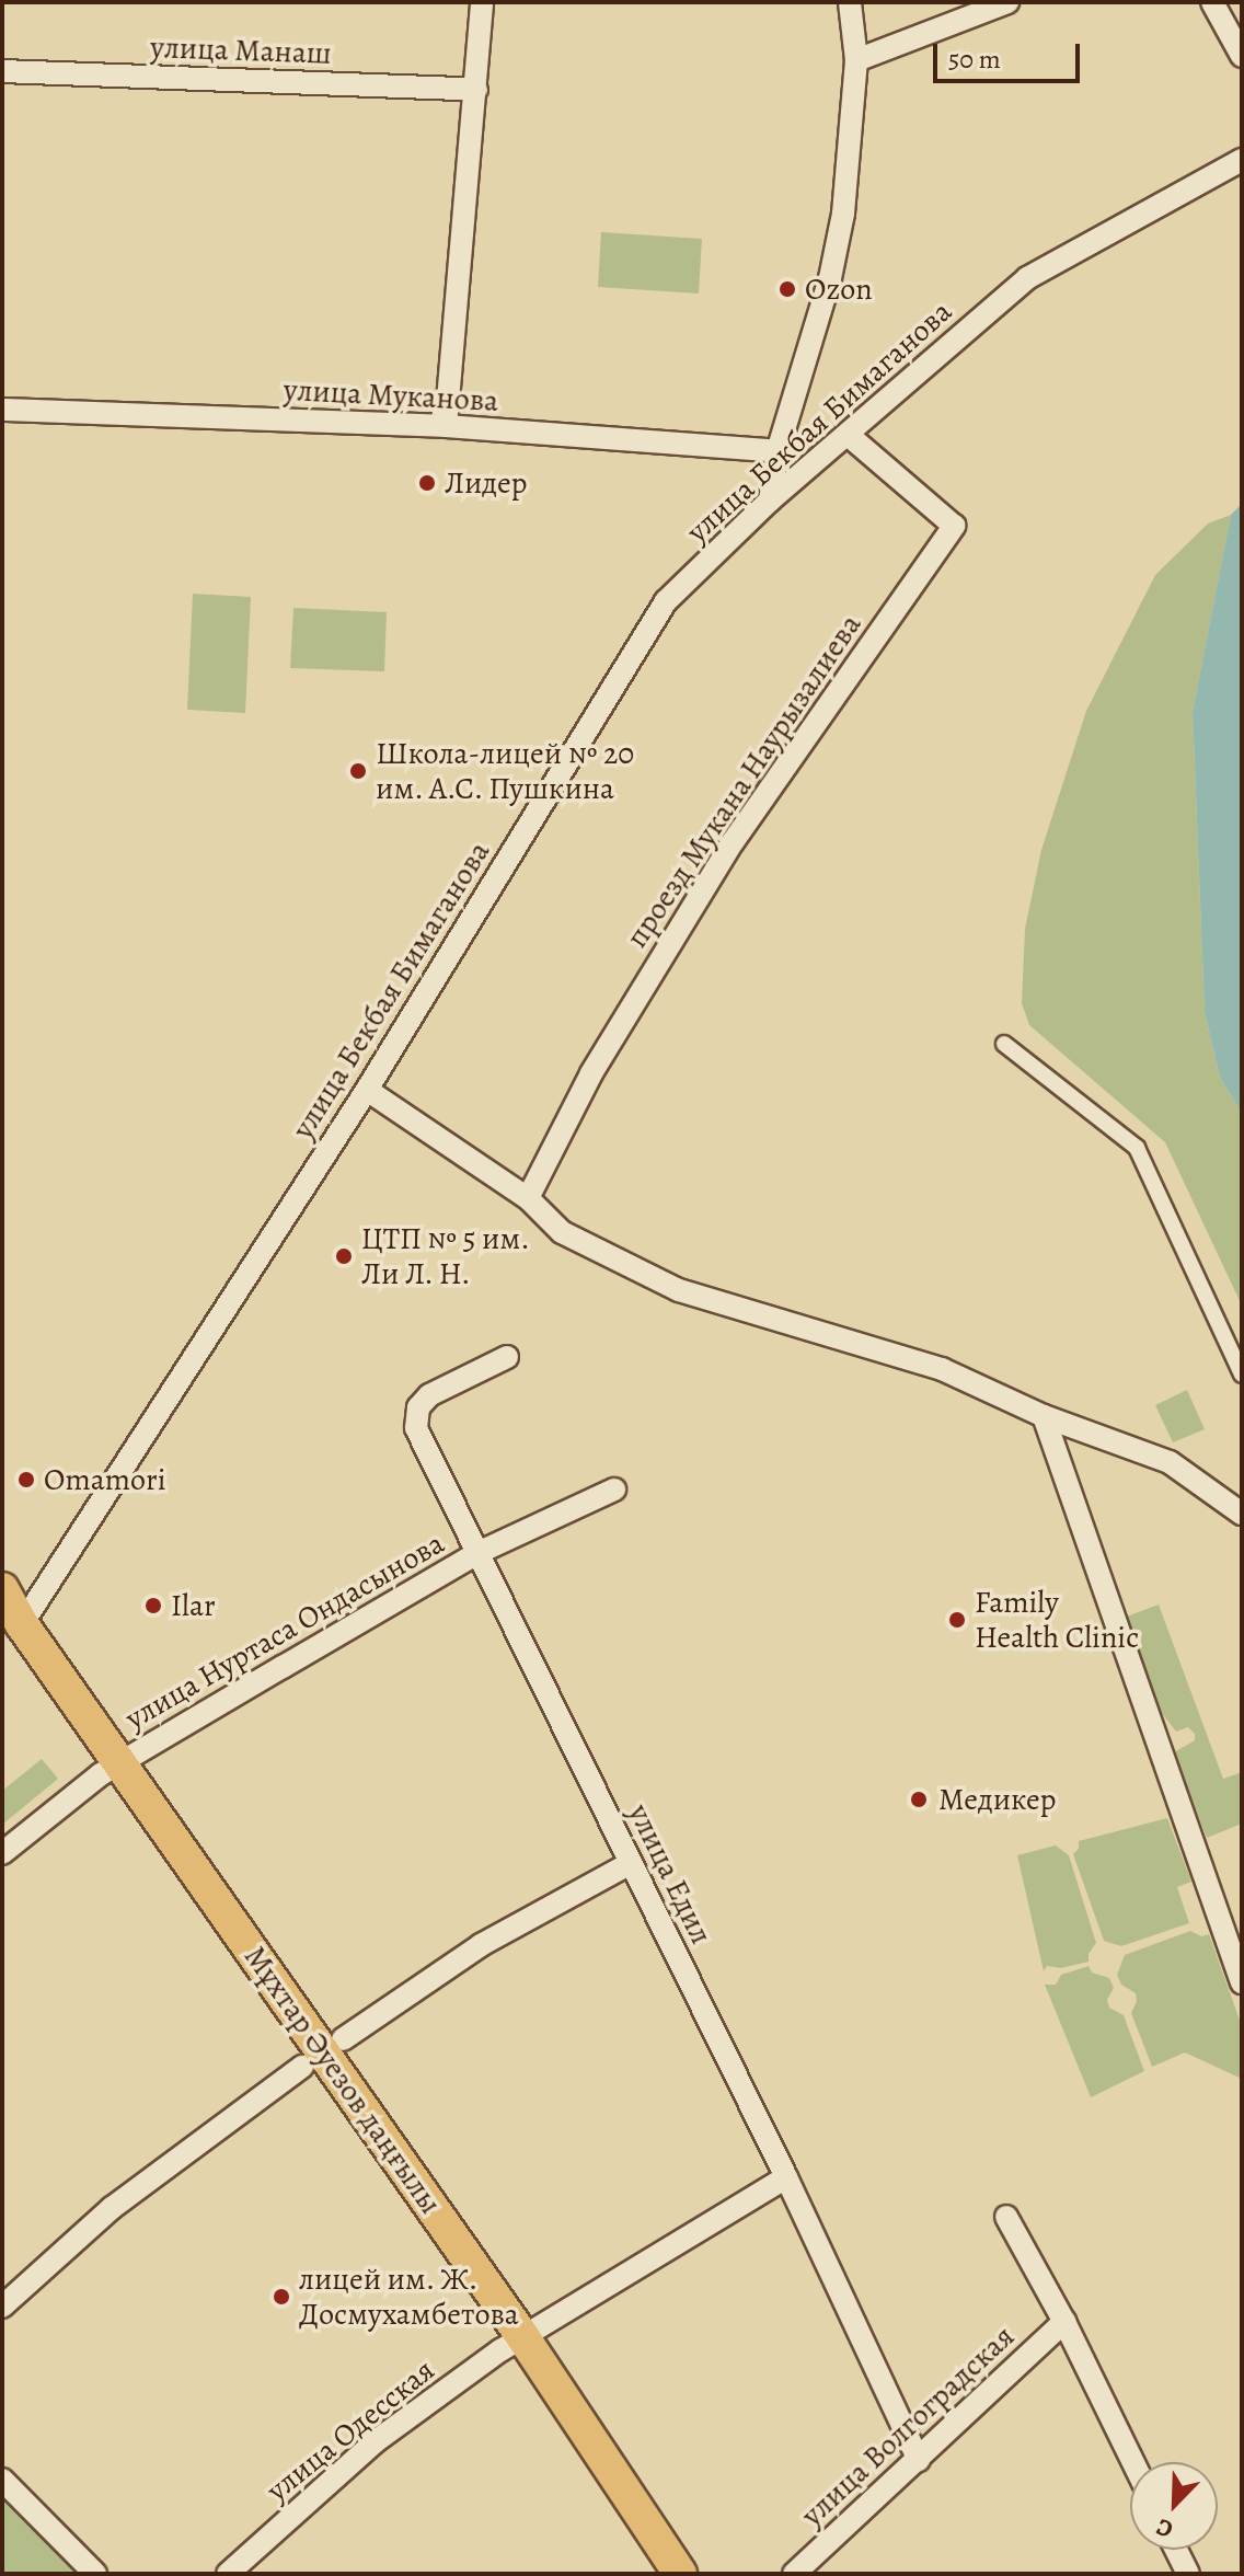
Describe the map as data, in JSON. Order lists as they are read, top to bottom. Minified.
{"streets":{"main road":["Мұхтар Әуезов даңғылы"],"street":["улица Манаш","улица Муканова","улица Бекбая Бимаганова","проезд Мукана Наурызалиева","улица Нуртаса Ондасынова","улица Едил","улица Волгоградская","улица Одесская"]},"crossings":[["улица Бекбая Бимаганова","проезд Мукана Наурызалиева"],["улица Бекбая Бимаганова","Мұхтар Әуезов даңғылы"],["улица Нуртаса Ондасынова","улица Едил"],["улица Нуртаса Ондасынова","Мұхтар Әуезов даңғылы"],["улица Едил","улица Волгоградская"],["улица Едил","улица Одесская"],["Мұхтар Әуезов даңғылы","улица Одесская"]],"places":["Ozon","Лидер","Школа-лицей № 20 им. А.С. Пушкина","ЦТП № 5 им. Ли Л. Н.","Omamori","Ilar","Family Health Clinic","Медикер","лицей им. Ж. Досмухамбетова"],"scale_bar":"50 m","north":"bottom left"}
